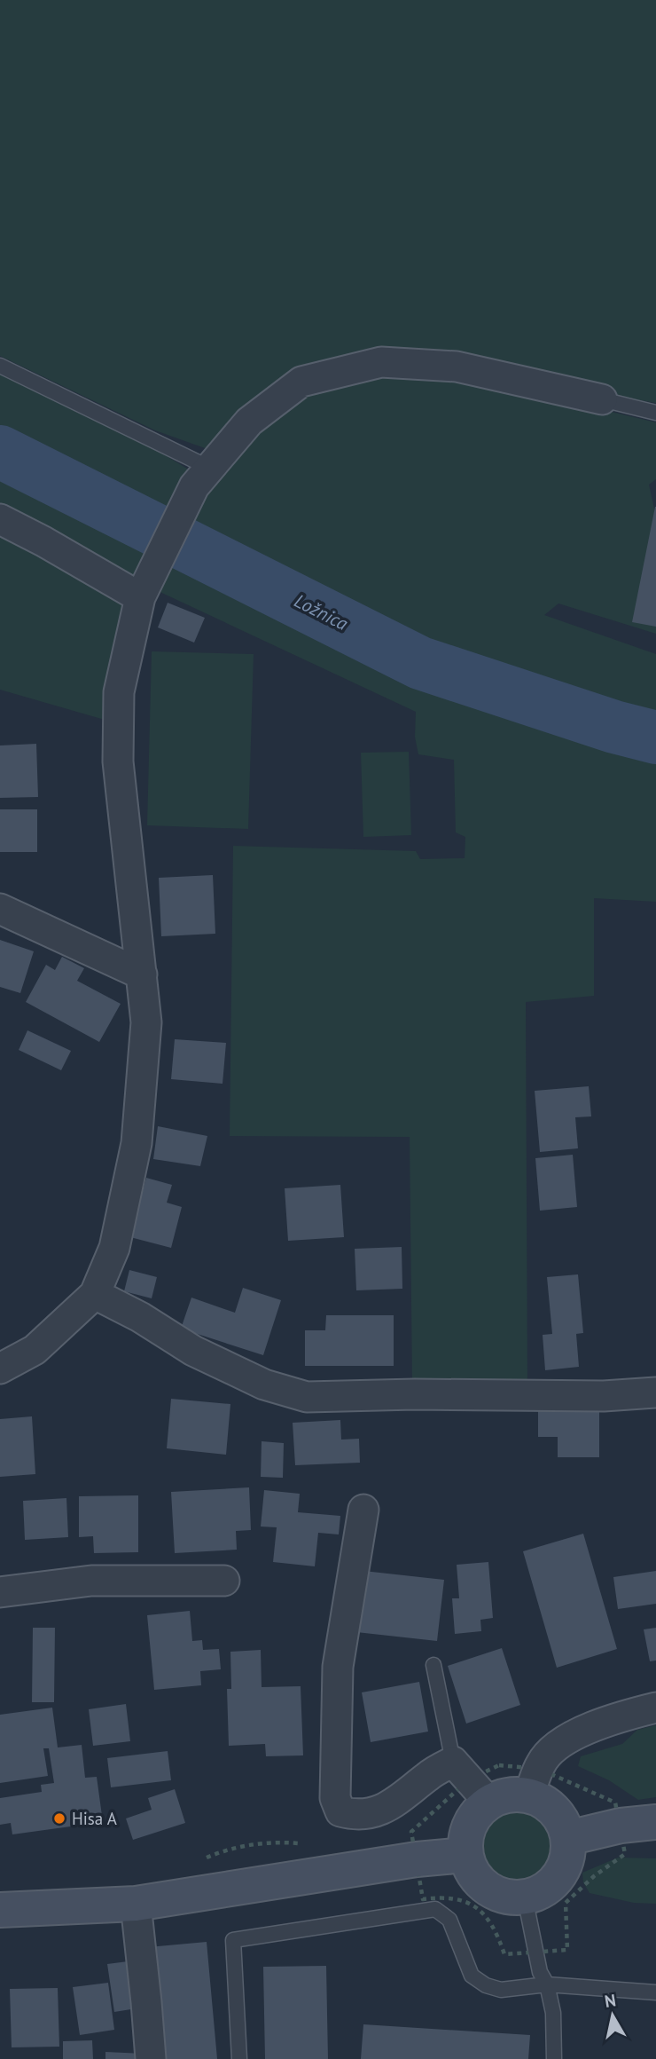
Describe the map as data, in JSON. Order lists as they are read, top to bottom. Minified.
{"water":["Ložnica"],"places":["Hisa A"],"north":"top"}
